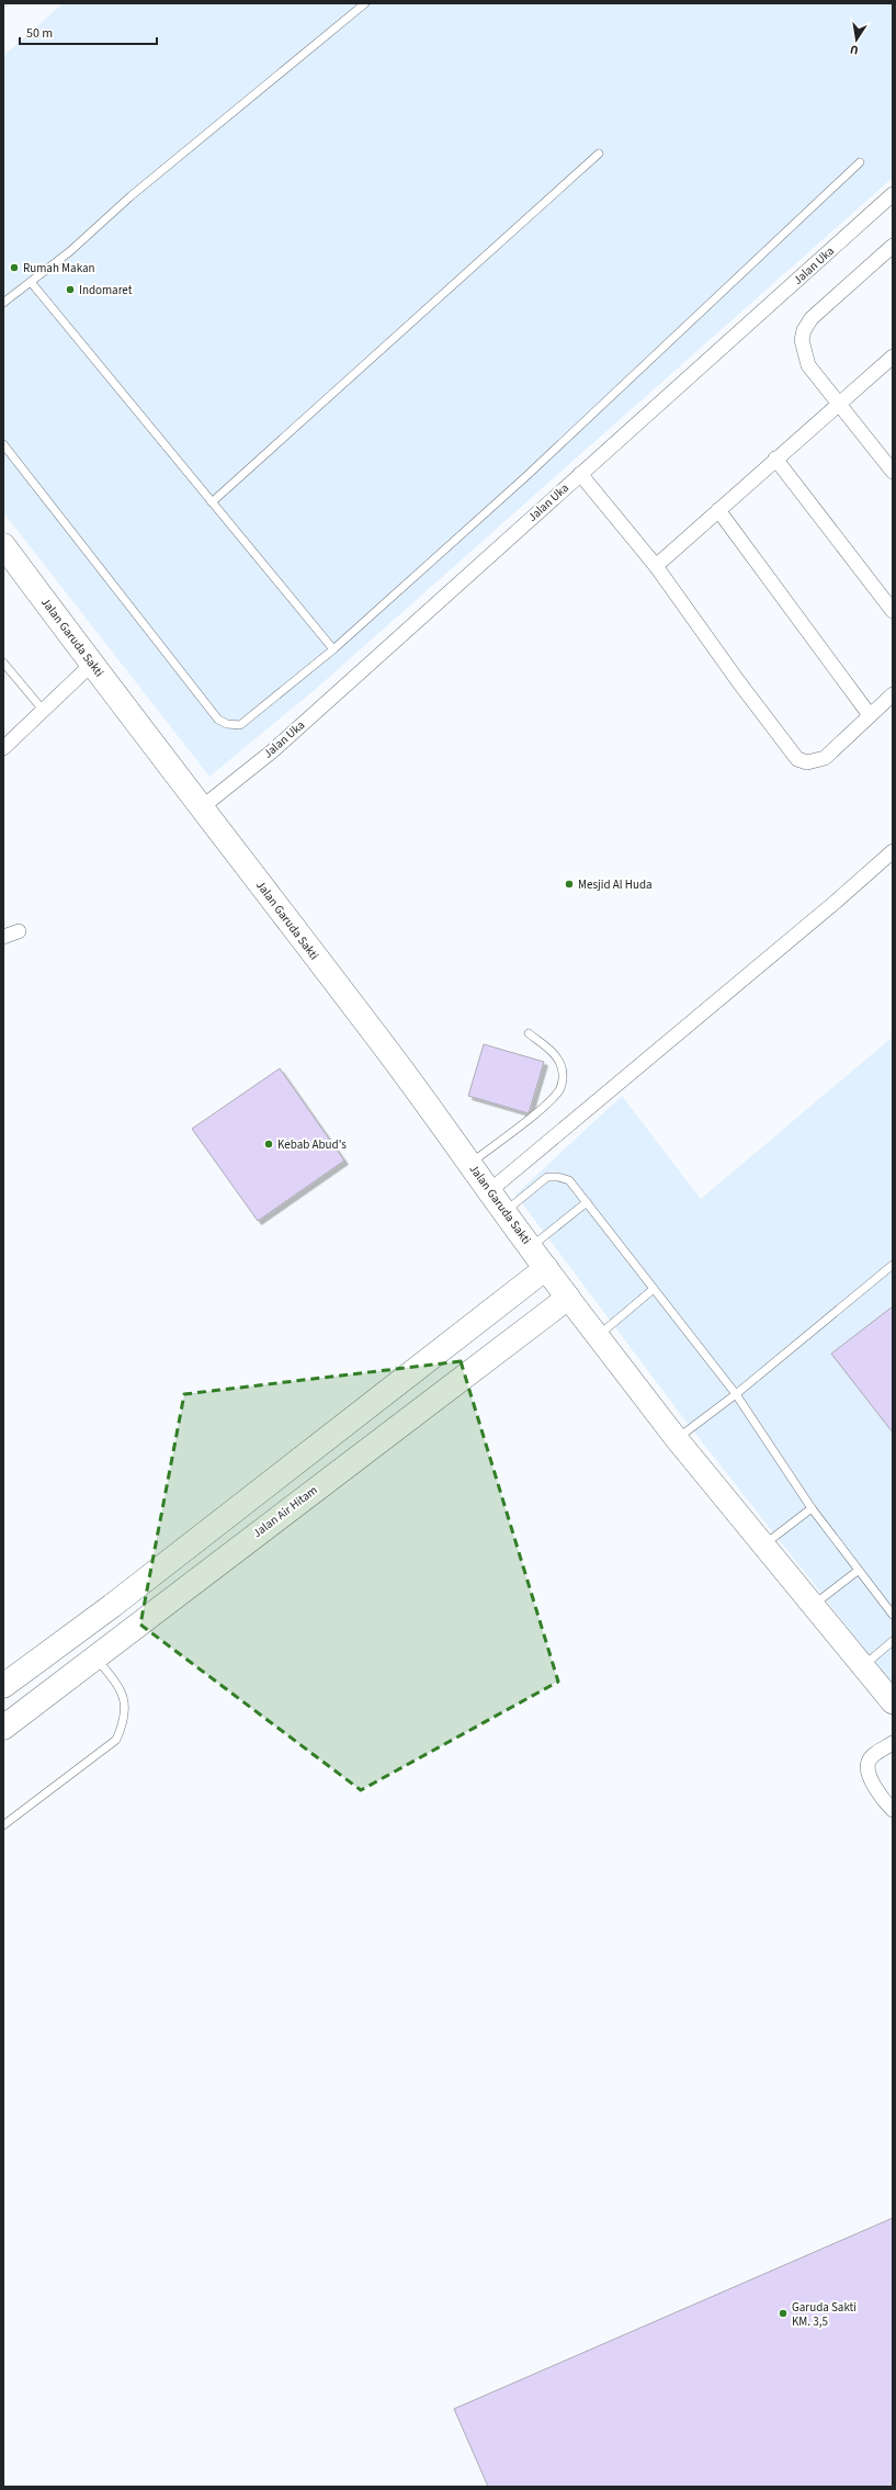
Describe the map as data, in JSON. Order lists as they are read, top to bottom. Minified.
{"streets":{"highway":["Jalan Garuda Sakti","Jalan Air Hitam"],"street":["Jalan Uka"]},"crossings":[["Jalan Uka","Jalan Garuda Sakti"],["Jalan Garuda Sakti","Jalan Air Hitam"]],"places":["Rumah Makan","Indomaret","Mesjid Al Huda","Kebab Abud's","Garuda Sakti KM. 3,5"],"scale_bar":"50 m","north":"bottom"}
